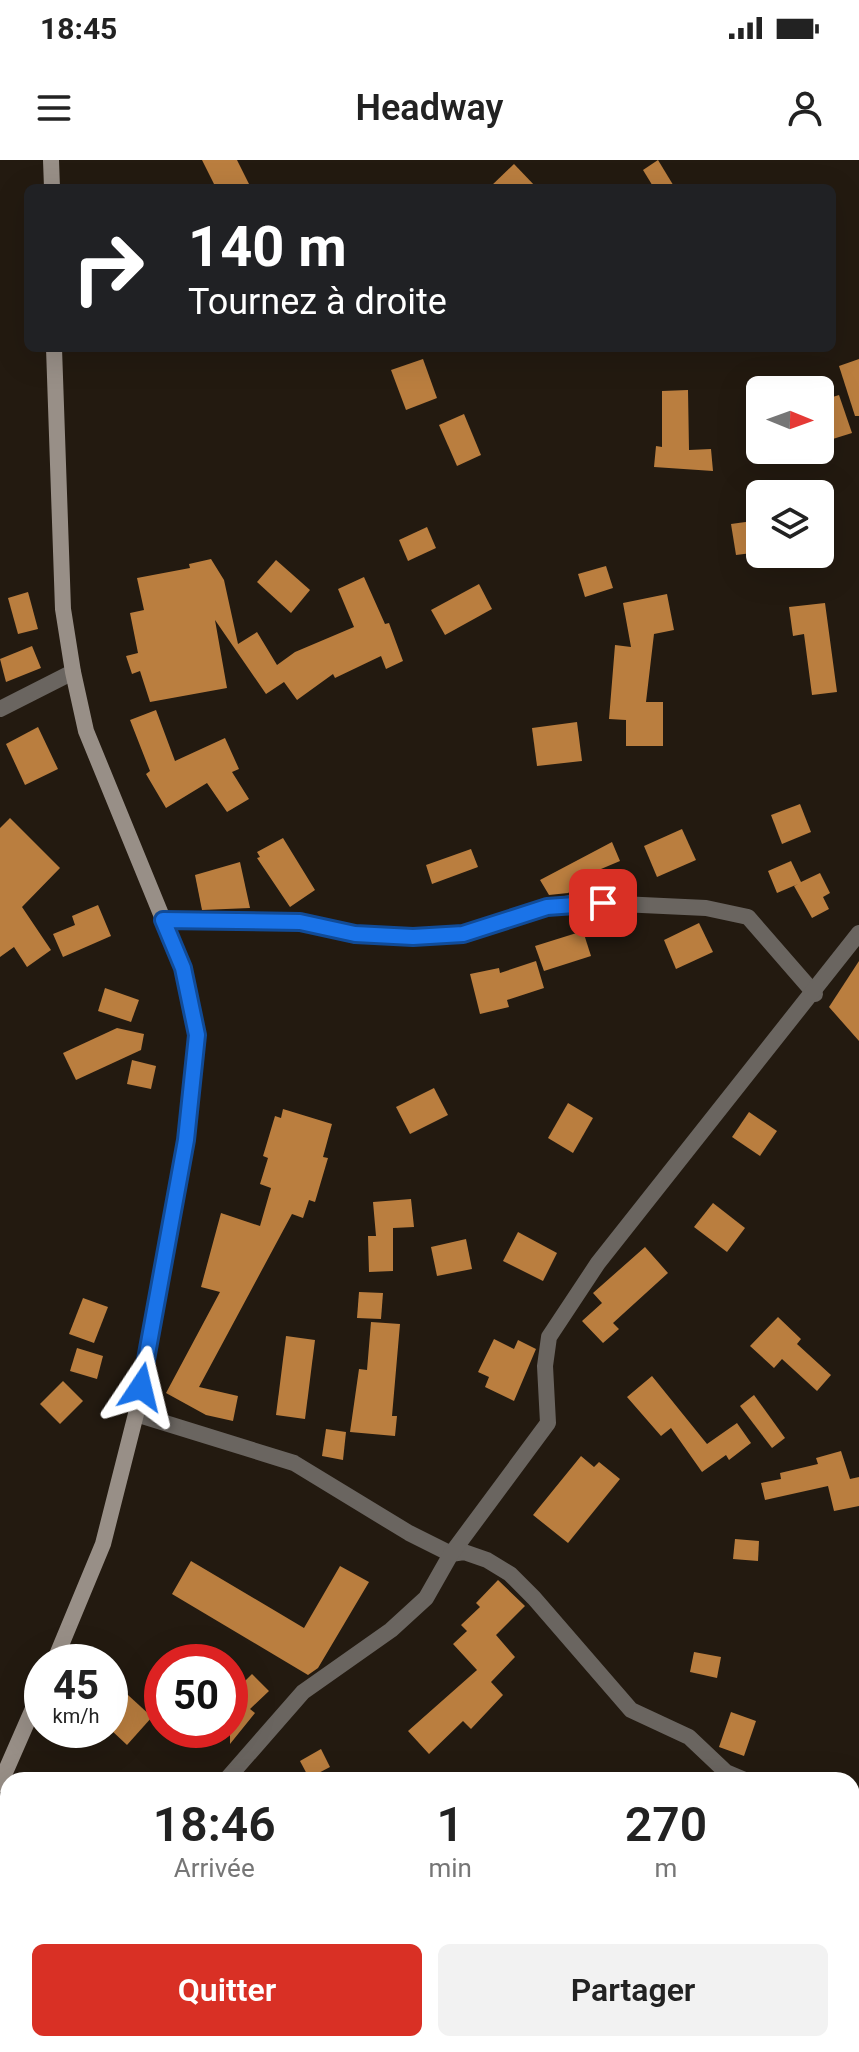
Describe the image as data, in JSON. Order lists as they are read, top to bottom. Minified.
{"north":"right","page":{"status":"18:45","header":"Headway","turn":["140 m","Tournez à droite"],"speed":"45 km/h","limit":"50","eta":["18:46","Arrivée","1","min","270","m"],"buttons":["Quitter","Partager"]}}
